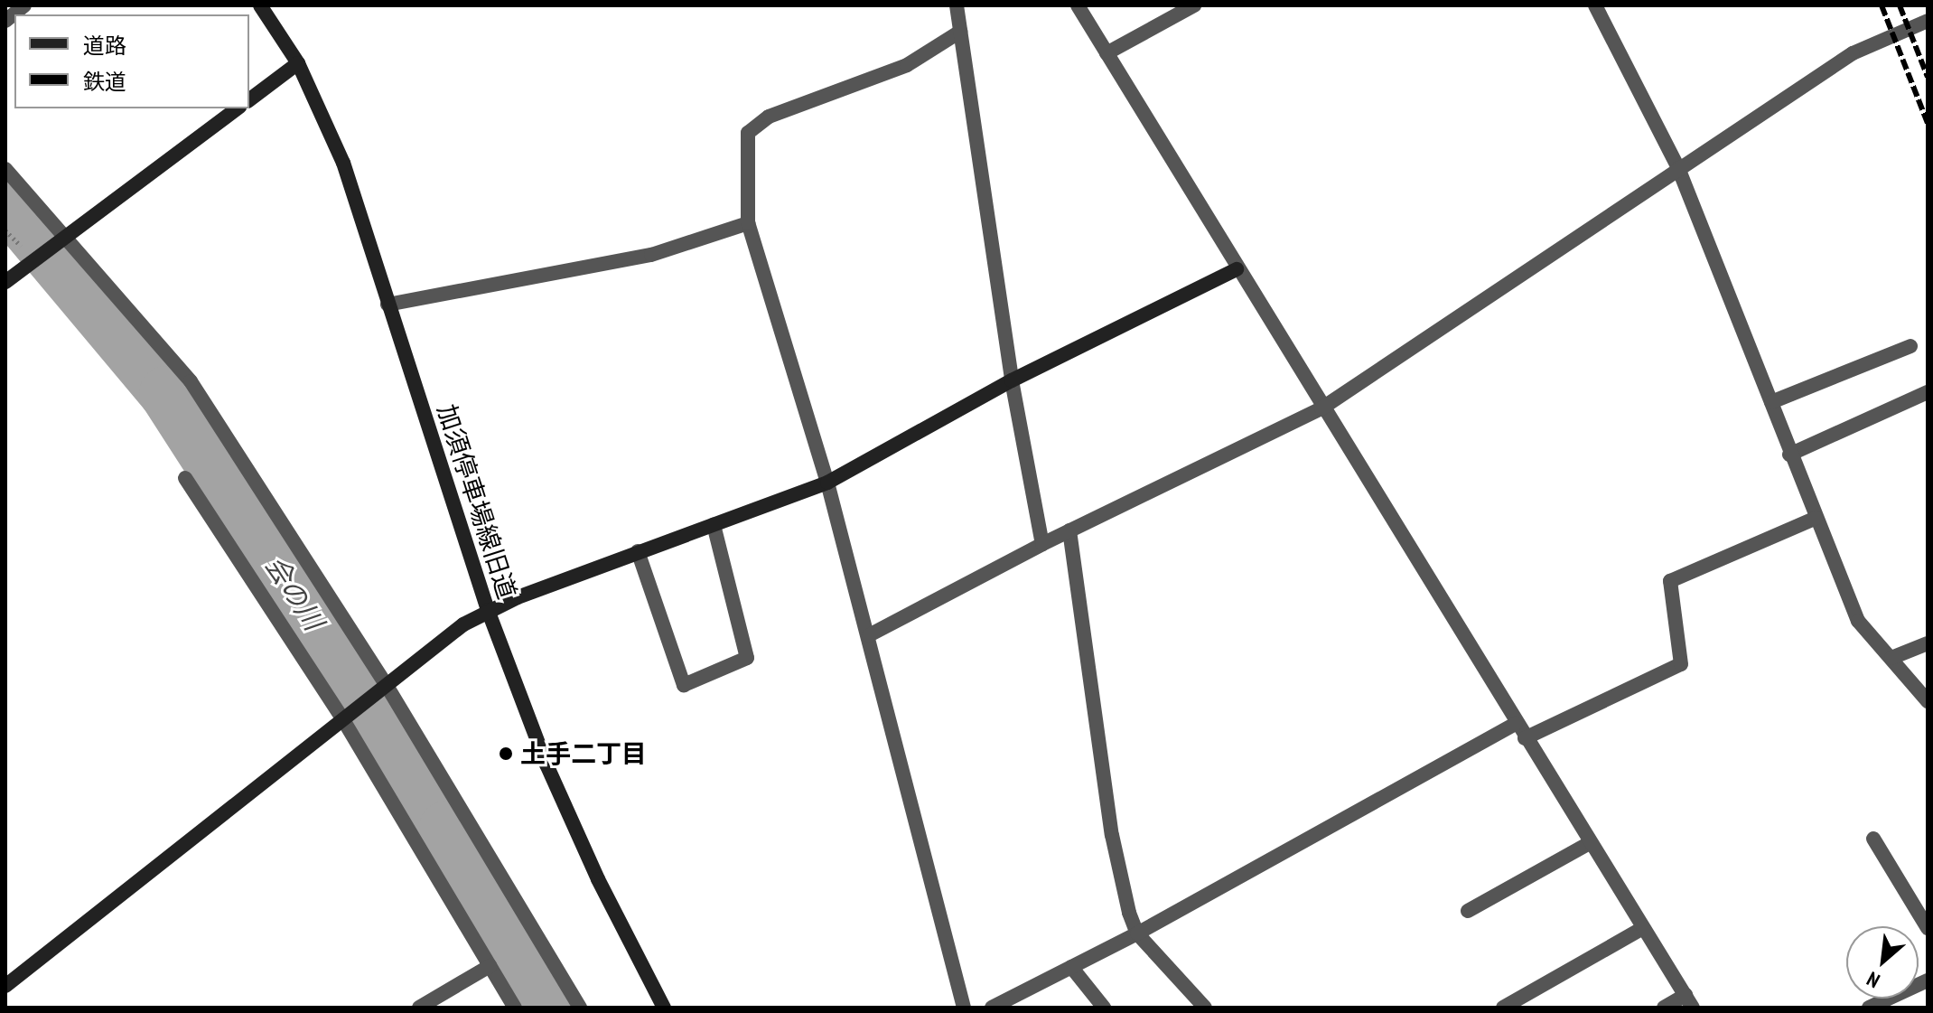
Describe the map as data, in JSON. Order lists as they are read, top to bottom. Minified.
{"streets":{"street":["加須停車場線旧道"]},"water":["会の川"],"places":["土手二丁目"],"legend":["道路","鉄道"],"north":"bottom left"}
